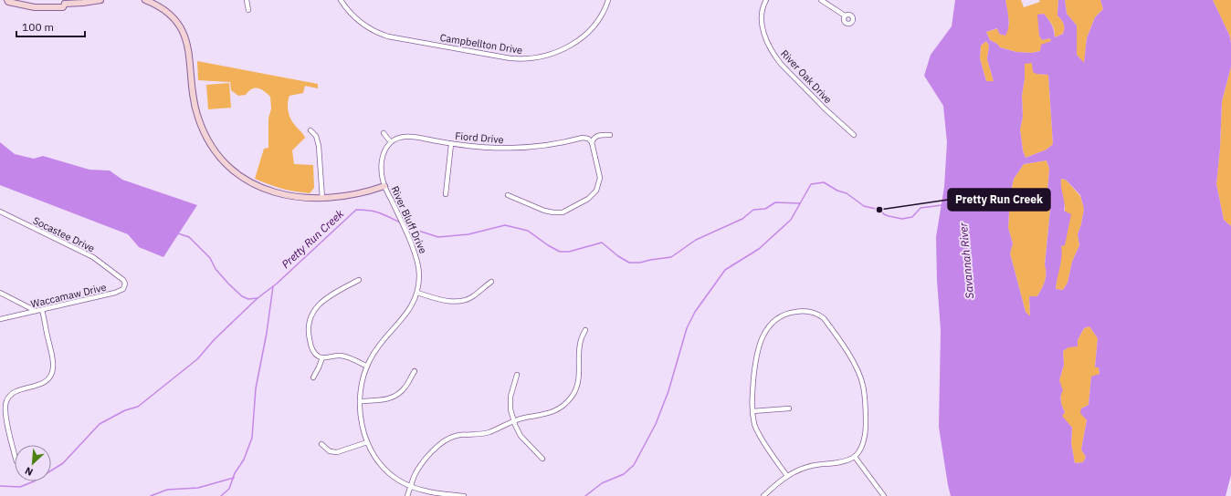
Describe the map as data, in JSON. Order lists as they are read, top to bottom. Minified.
{"streets":{"street":["Campbellton Drive","River Oak Drive","Fiord Drive","River Bluff Drive","Socastee Drive","Waccamaw Drive"]},"crossings":[["Socastee Drive","Waccamaw Drive"]],"water":["Pretty Run Creek","Savannah River"],"places":["Pretty Run Creek"],"scale_bar":"100 m","north":"bottom left"}
